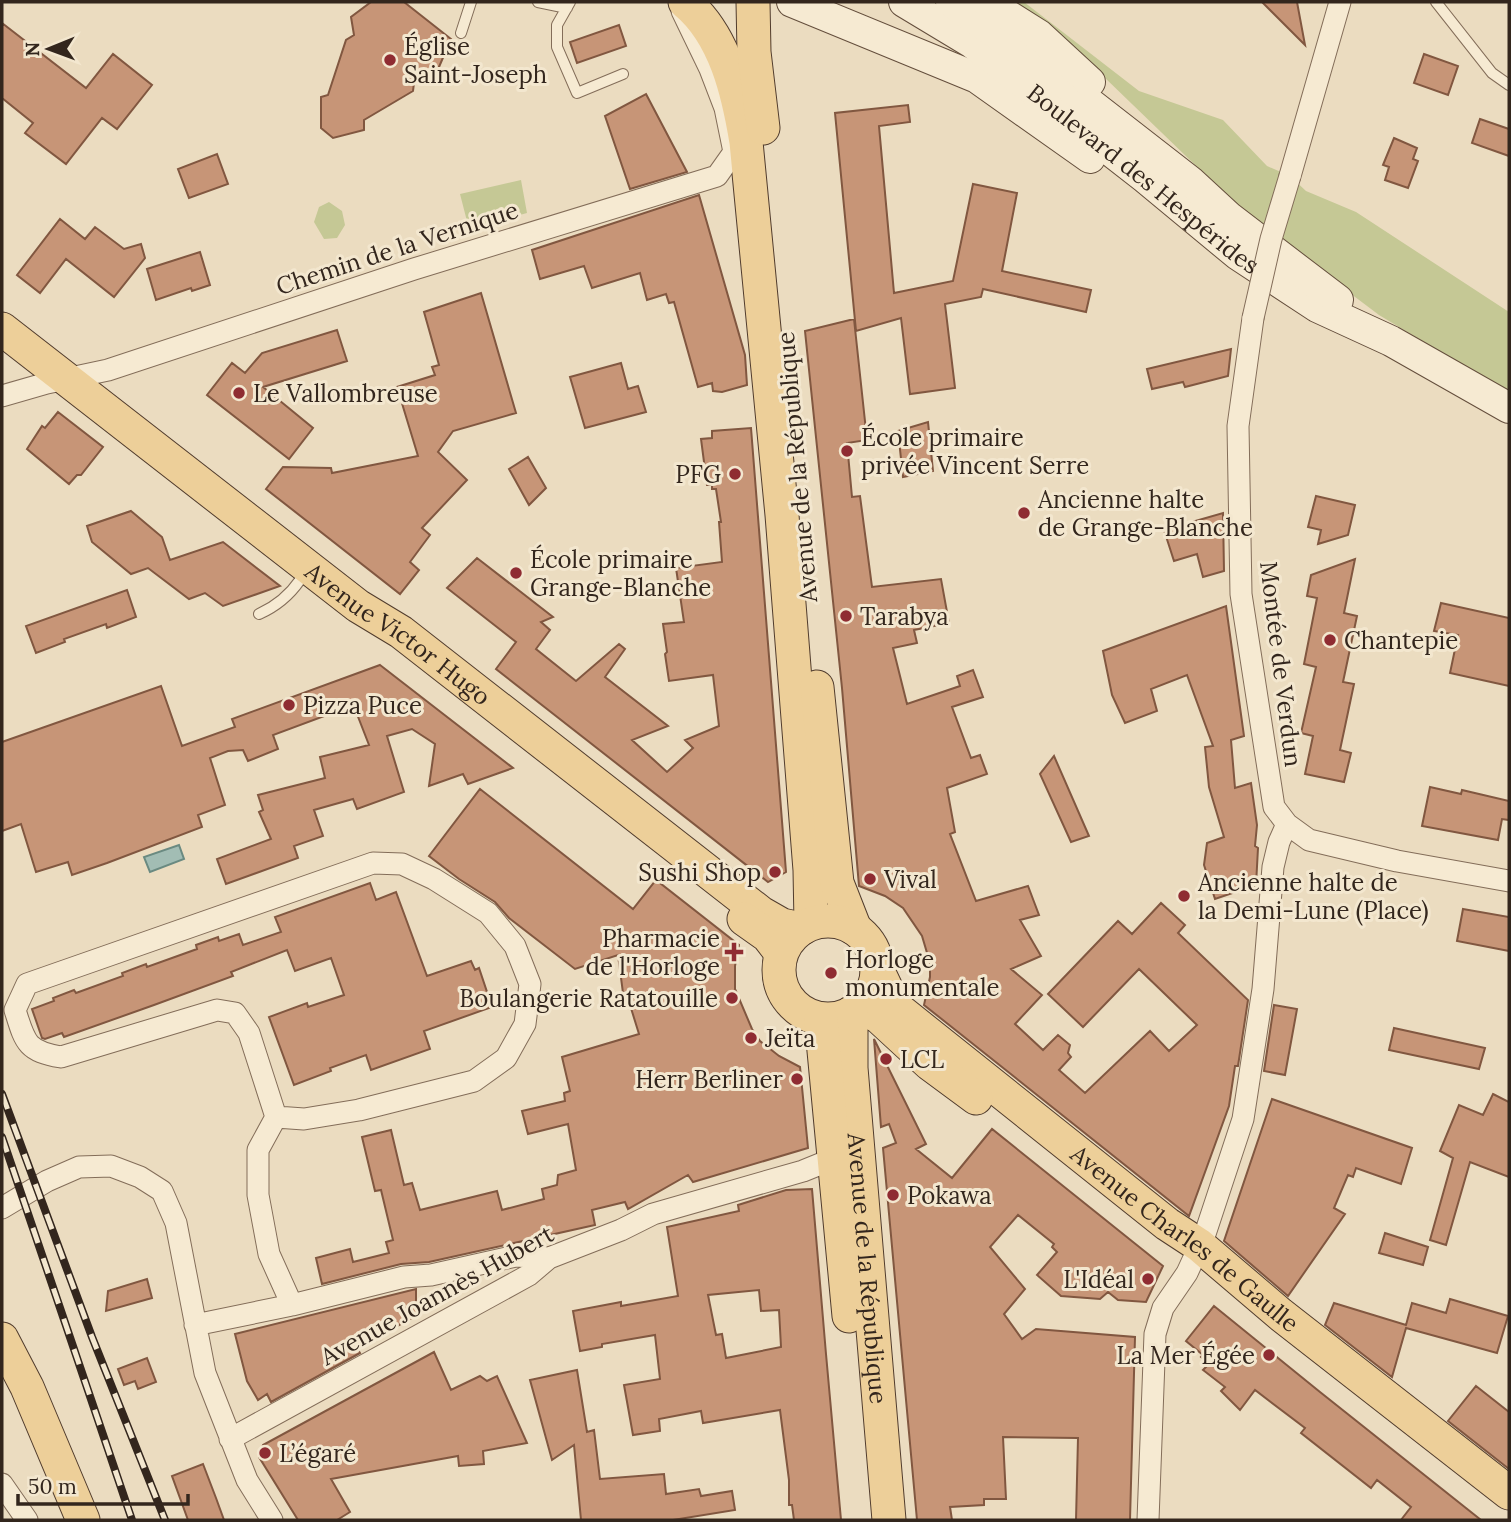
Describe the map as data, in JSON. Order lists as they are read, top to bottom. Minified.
{"streets":{"main road":["Boulevard des Hespérides","Avenue de la République","Avenue Victor Hugo","Avenue Charles de Gaulle"],"street":["Chemin de la Vernique","Montée de Verdun","Avenue Joannès Hubert"]},"crossings":[["Chemin de la Vernique","Avenue de la République"],["Chemin de la Vernique","Avenue Victor Hugo"],["Avenue de la République","Avenue Victor Hugo"],["Avenue de la République","Avenue Charles de Gaulle"],["Avenue de la République","Avenue Joannès Hubert"],["Avenue Victor Hugo","Avenue Charles de Gaulle"]],"places":{"other":["Église Saint-Joseph","Le Vallombreuse","École primaire privée Vincent Serre","PFG","Ancienne halte de Grange-Blanche","École primaire Grange-Blanche","Tarabya","Chantepie","Pizza Puce","Sushi Shop","Vival","Ancienne halte de la Demi-Lune (Place)","Horloge monumentale","Boulangerie Ratatouille","Jeïta","LCL","Herr Berliner","Pokawa","L'Idéal","La Mer Égée","L’égaré"],"health":["Pharmacie de l'Horloge"]},"scale_bar":"50 m","north":"left"}
